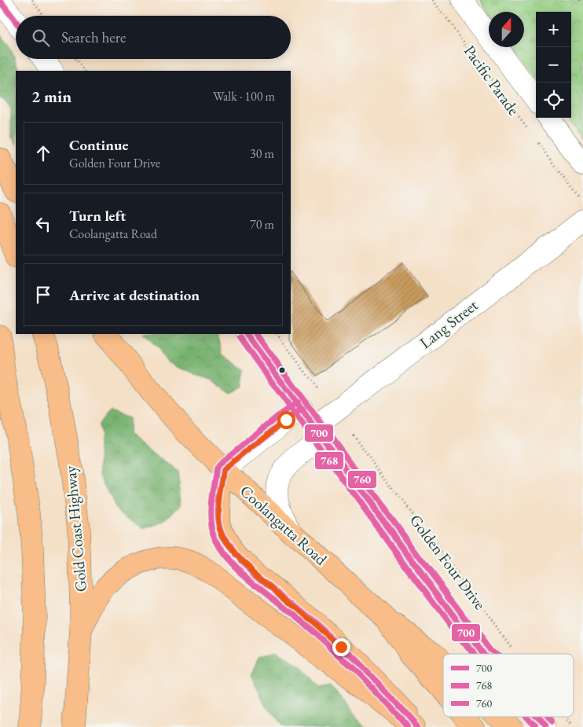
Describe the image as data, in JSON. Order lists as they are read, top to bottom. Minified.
{"streets":{"main road":["Coolangatta Road","Gold Coast Highway"],"street":["Pacific Parade","Lang Street","Golden Four Drive"]},"crossings":[["Lang Street","Golden Four Drive"]],"lines":["transit line 700","transit line 760","transit line 768"],"legend":["700","768","760"],"north":"top","page":{"map_buttons":["+","−"],"search":"Search here","heading":["2 min","Walk · 100 m"],"list":[["Continue","Golden Four Drive","30 m"],["Turn left","Coolangatta Road","70 m"],"Arrive at destination"]}}
